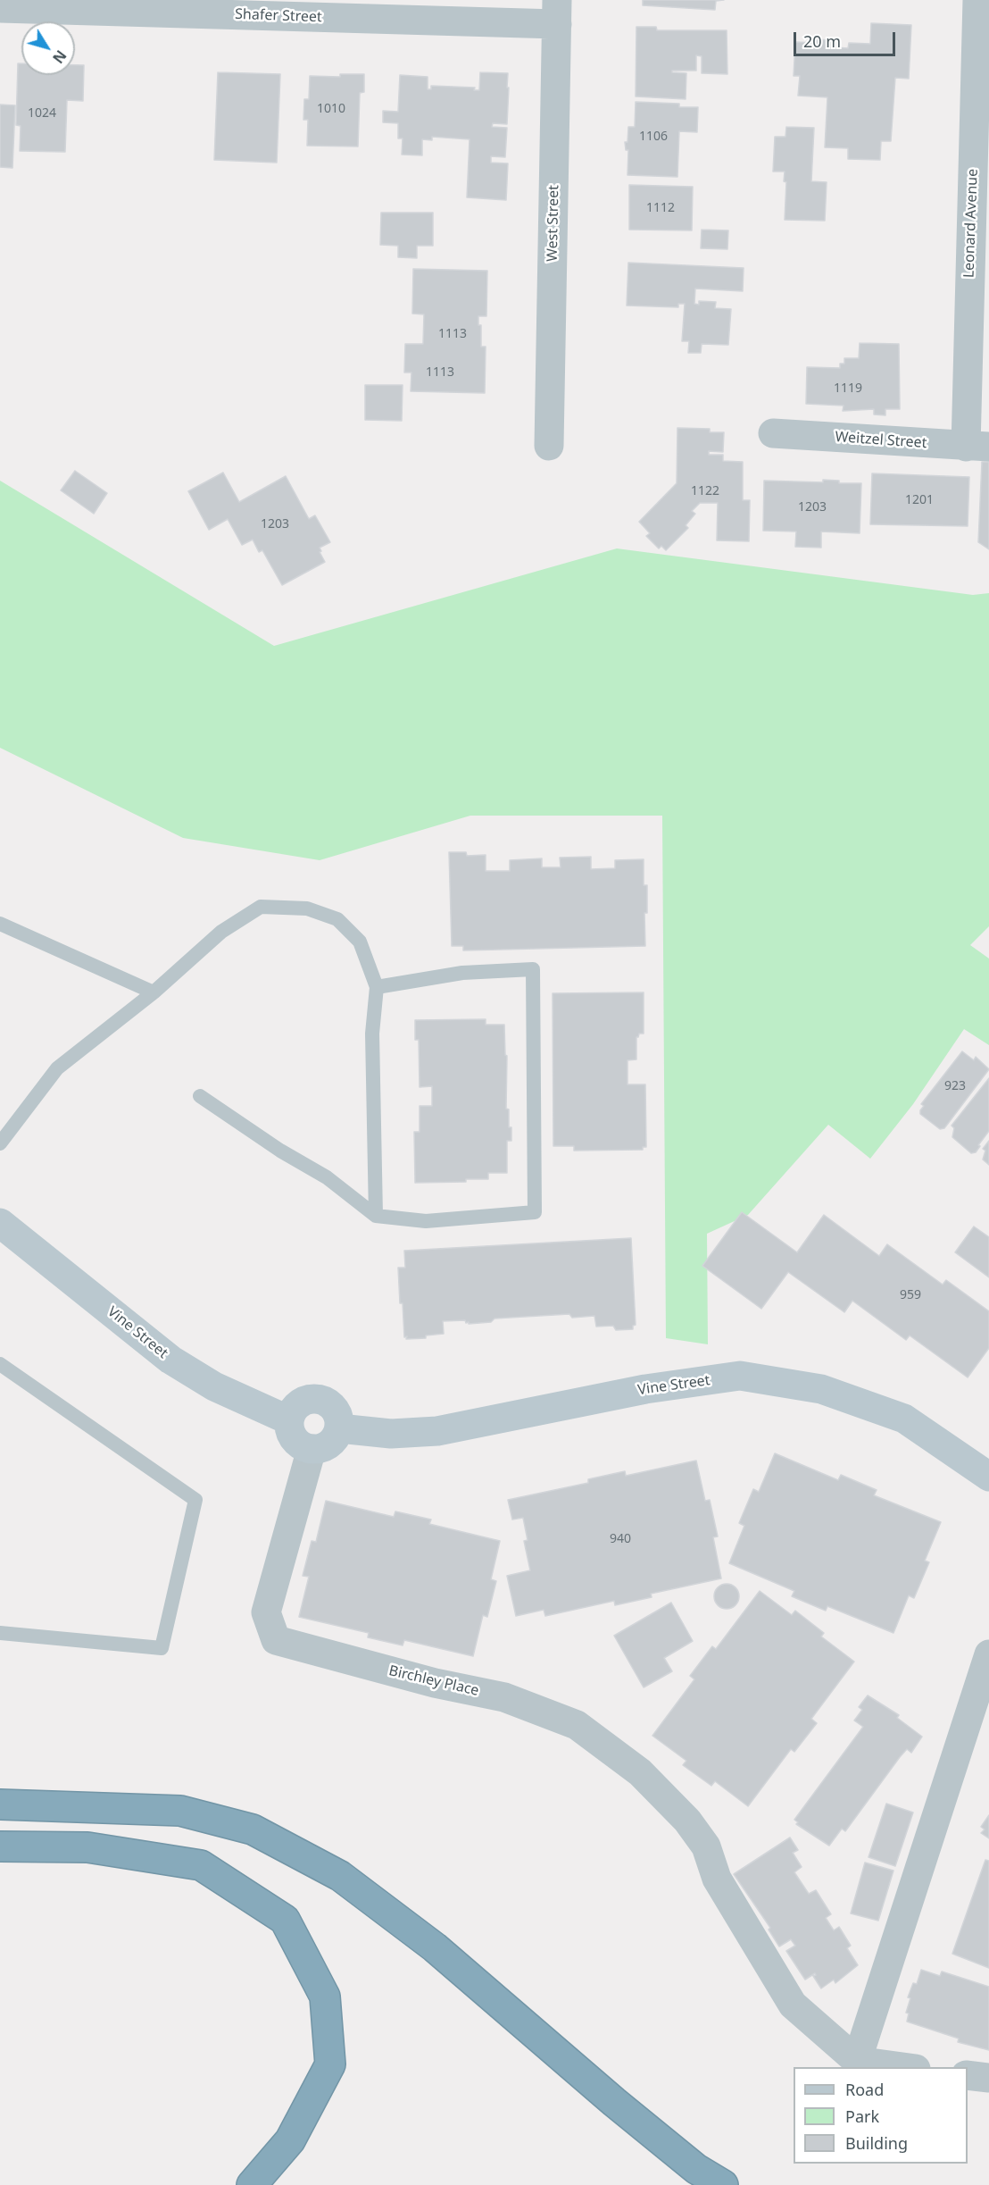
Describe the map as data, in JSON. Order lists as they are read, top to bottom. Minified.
{"streets":{"street":["Shafer Street","West Street","Leonard Avenue","Weitzel Street","Vine Street","Birchley Place"]},"crossings":[["Shafer Street","West Street"],["Leonard Avenue","Weitzel Street"],["Vine Street","Birchley Place"]],"house_numbers":["1010","1024","1106","1112","1113","1113","1119","1122","1201","1203","1203","923","959","940"],"legend":["Road","Park","Building"],"scale_bar":"20 m","north":"bottom right"}
